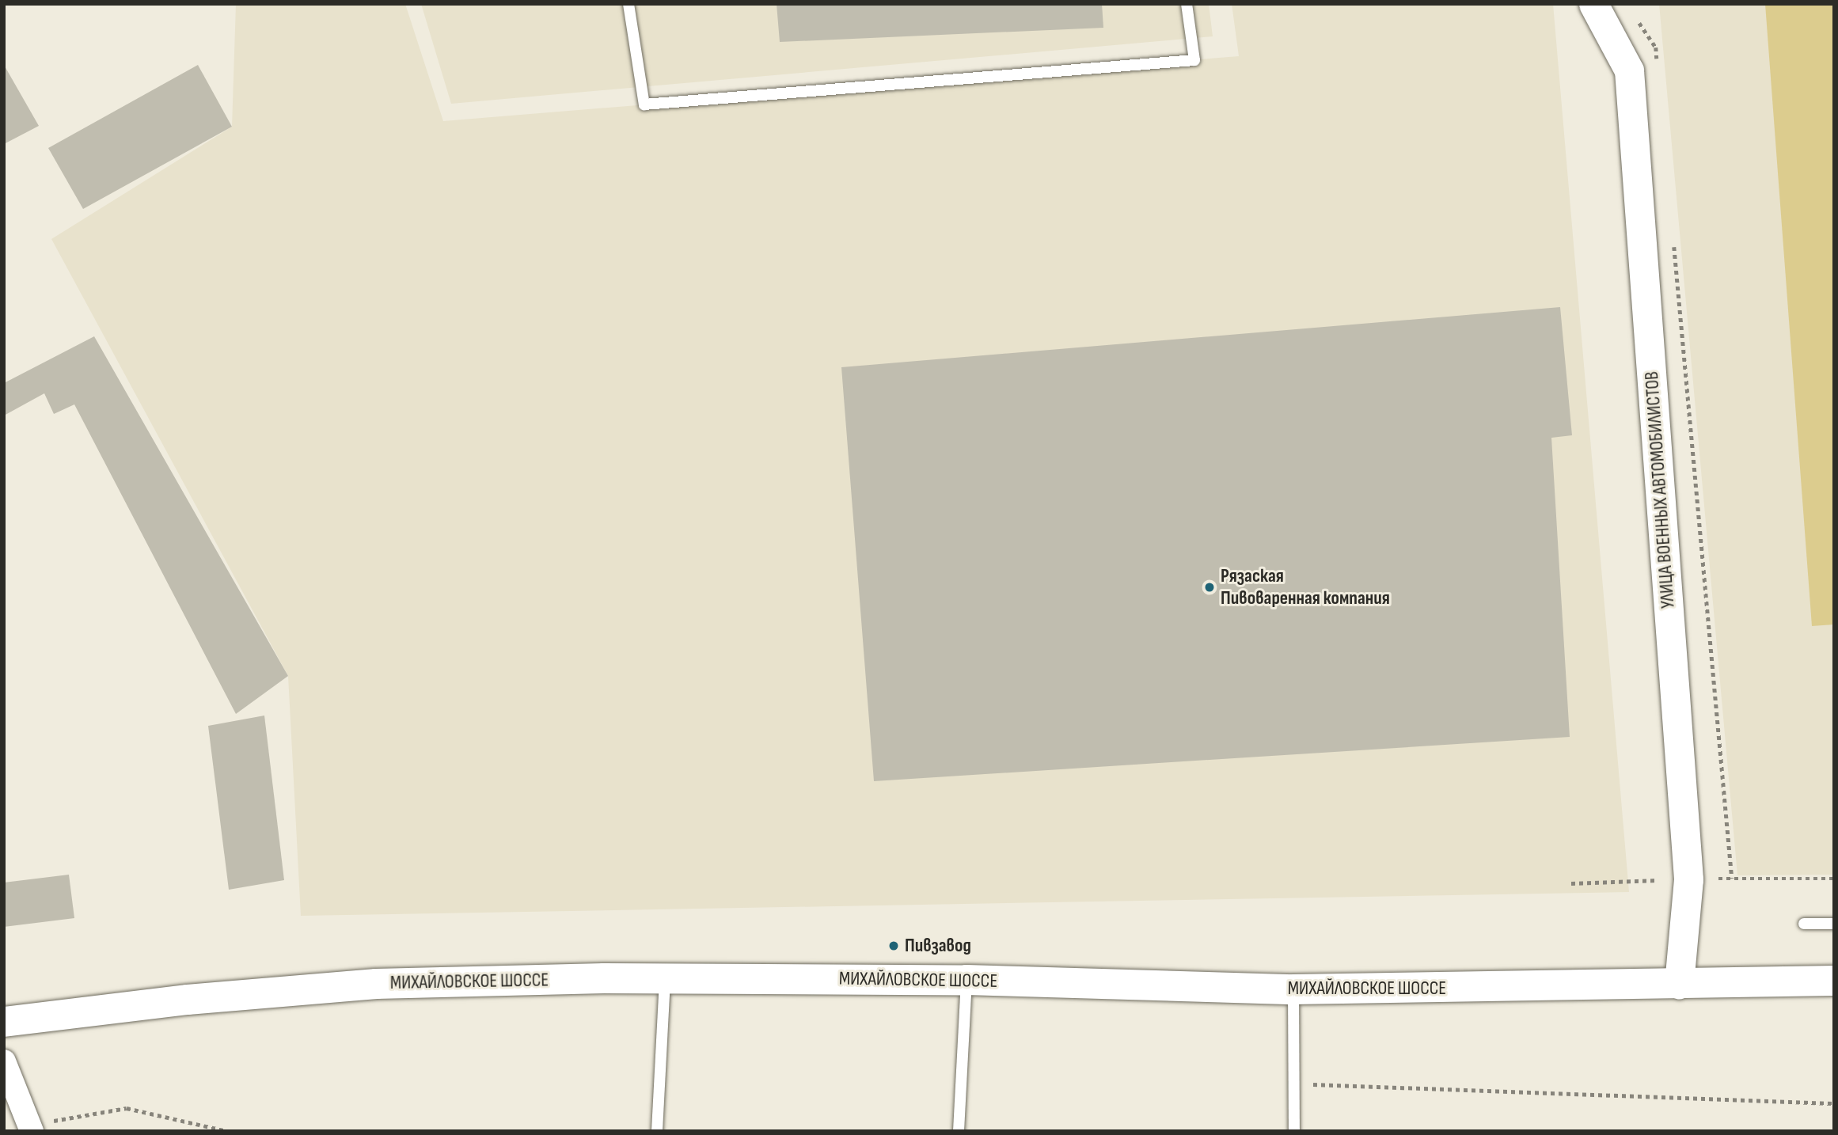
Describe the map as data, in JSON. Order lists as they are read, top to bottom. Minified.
{"streets":{"main road":["МИХАЙЛОВСКОЕ ШОССЕ"],"street":["УЛИЦА ВОЕННЫХ АВТОМОБИЛИСТОВ"]},"crossings":[["УЛИЦА ВОЕННЫХ АВТОМОБИЛИСТОВ","МИХАЙЛОВСКОЕ ШОССЕ"]],"places":["Рязаская Пивоваренная компания","Пивзавод"]}
